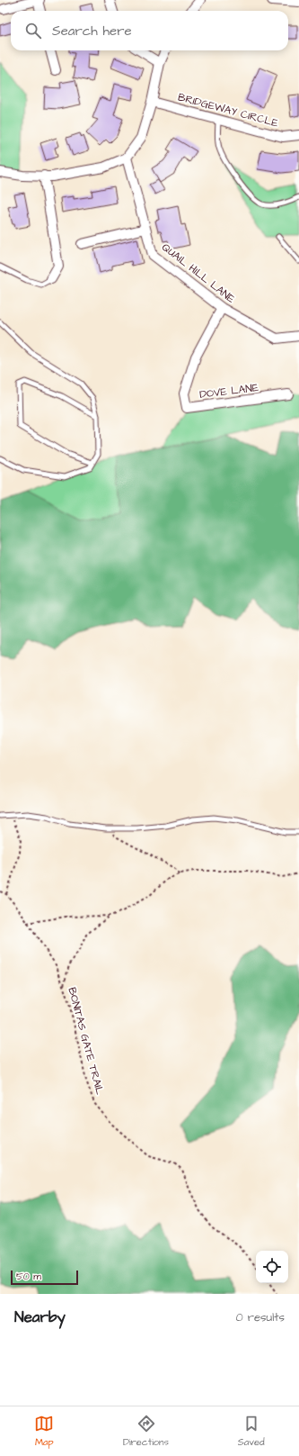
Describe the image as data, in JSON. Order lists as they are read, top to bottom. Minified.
{"streets":{"street":["BRIDGEWAY CIRCLE","QUAIL HILL LANE","DOVE LANE"],"path":["BONITAS GATE TRAIL"]},"crossings":[["QUAIL HILL LANE","DOVE LANE"]],"scale_bar":"50 m","page":{"search":"Search here","scale":"50 m","heading":["Nearby","0 results"],"nav":["Map","Directions","Saved"]}}
